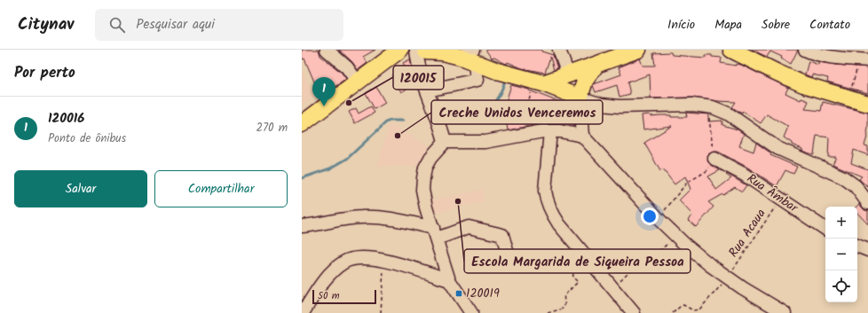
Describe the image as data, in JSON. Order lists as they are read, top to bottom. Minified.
{"streets":{"street":["Rua Âmbar"],"path":["Rua Acaua"]},"crossings":[["Rua Âmbar","Rua Acaua"]],"places":{"other":["120015","Creche Unidos Venceremos","Escola Margarida de Siqueira Pessoa"],"transit":["120019"]},"scale_bar":"50 m","page":{"header":"Citynav","search":"Pesquisar aqui","nav":["Início","Mapa","Sobre","Contato"],"heading":"Por perto","pins":"1","list":[{"mark":"1","name":"120016","note":"Ponto de ônibus","value":"270 m"}],"buttons":["Salvar","Compartilhar"],"map_buttons":["+","−"],"scale":"50 m"}}
